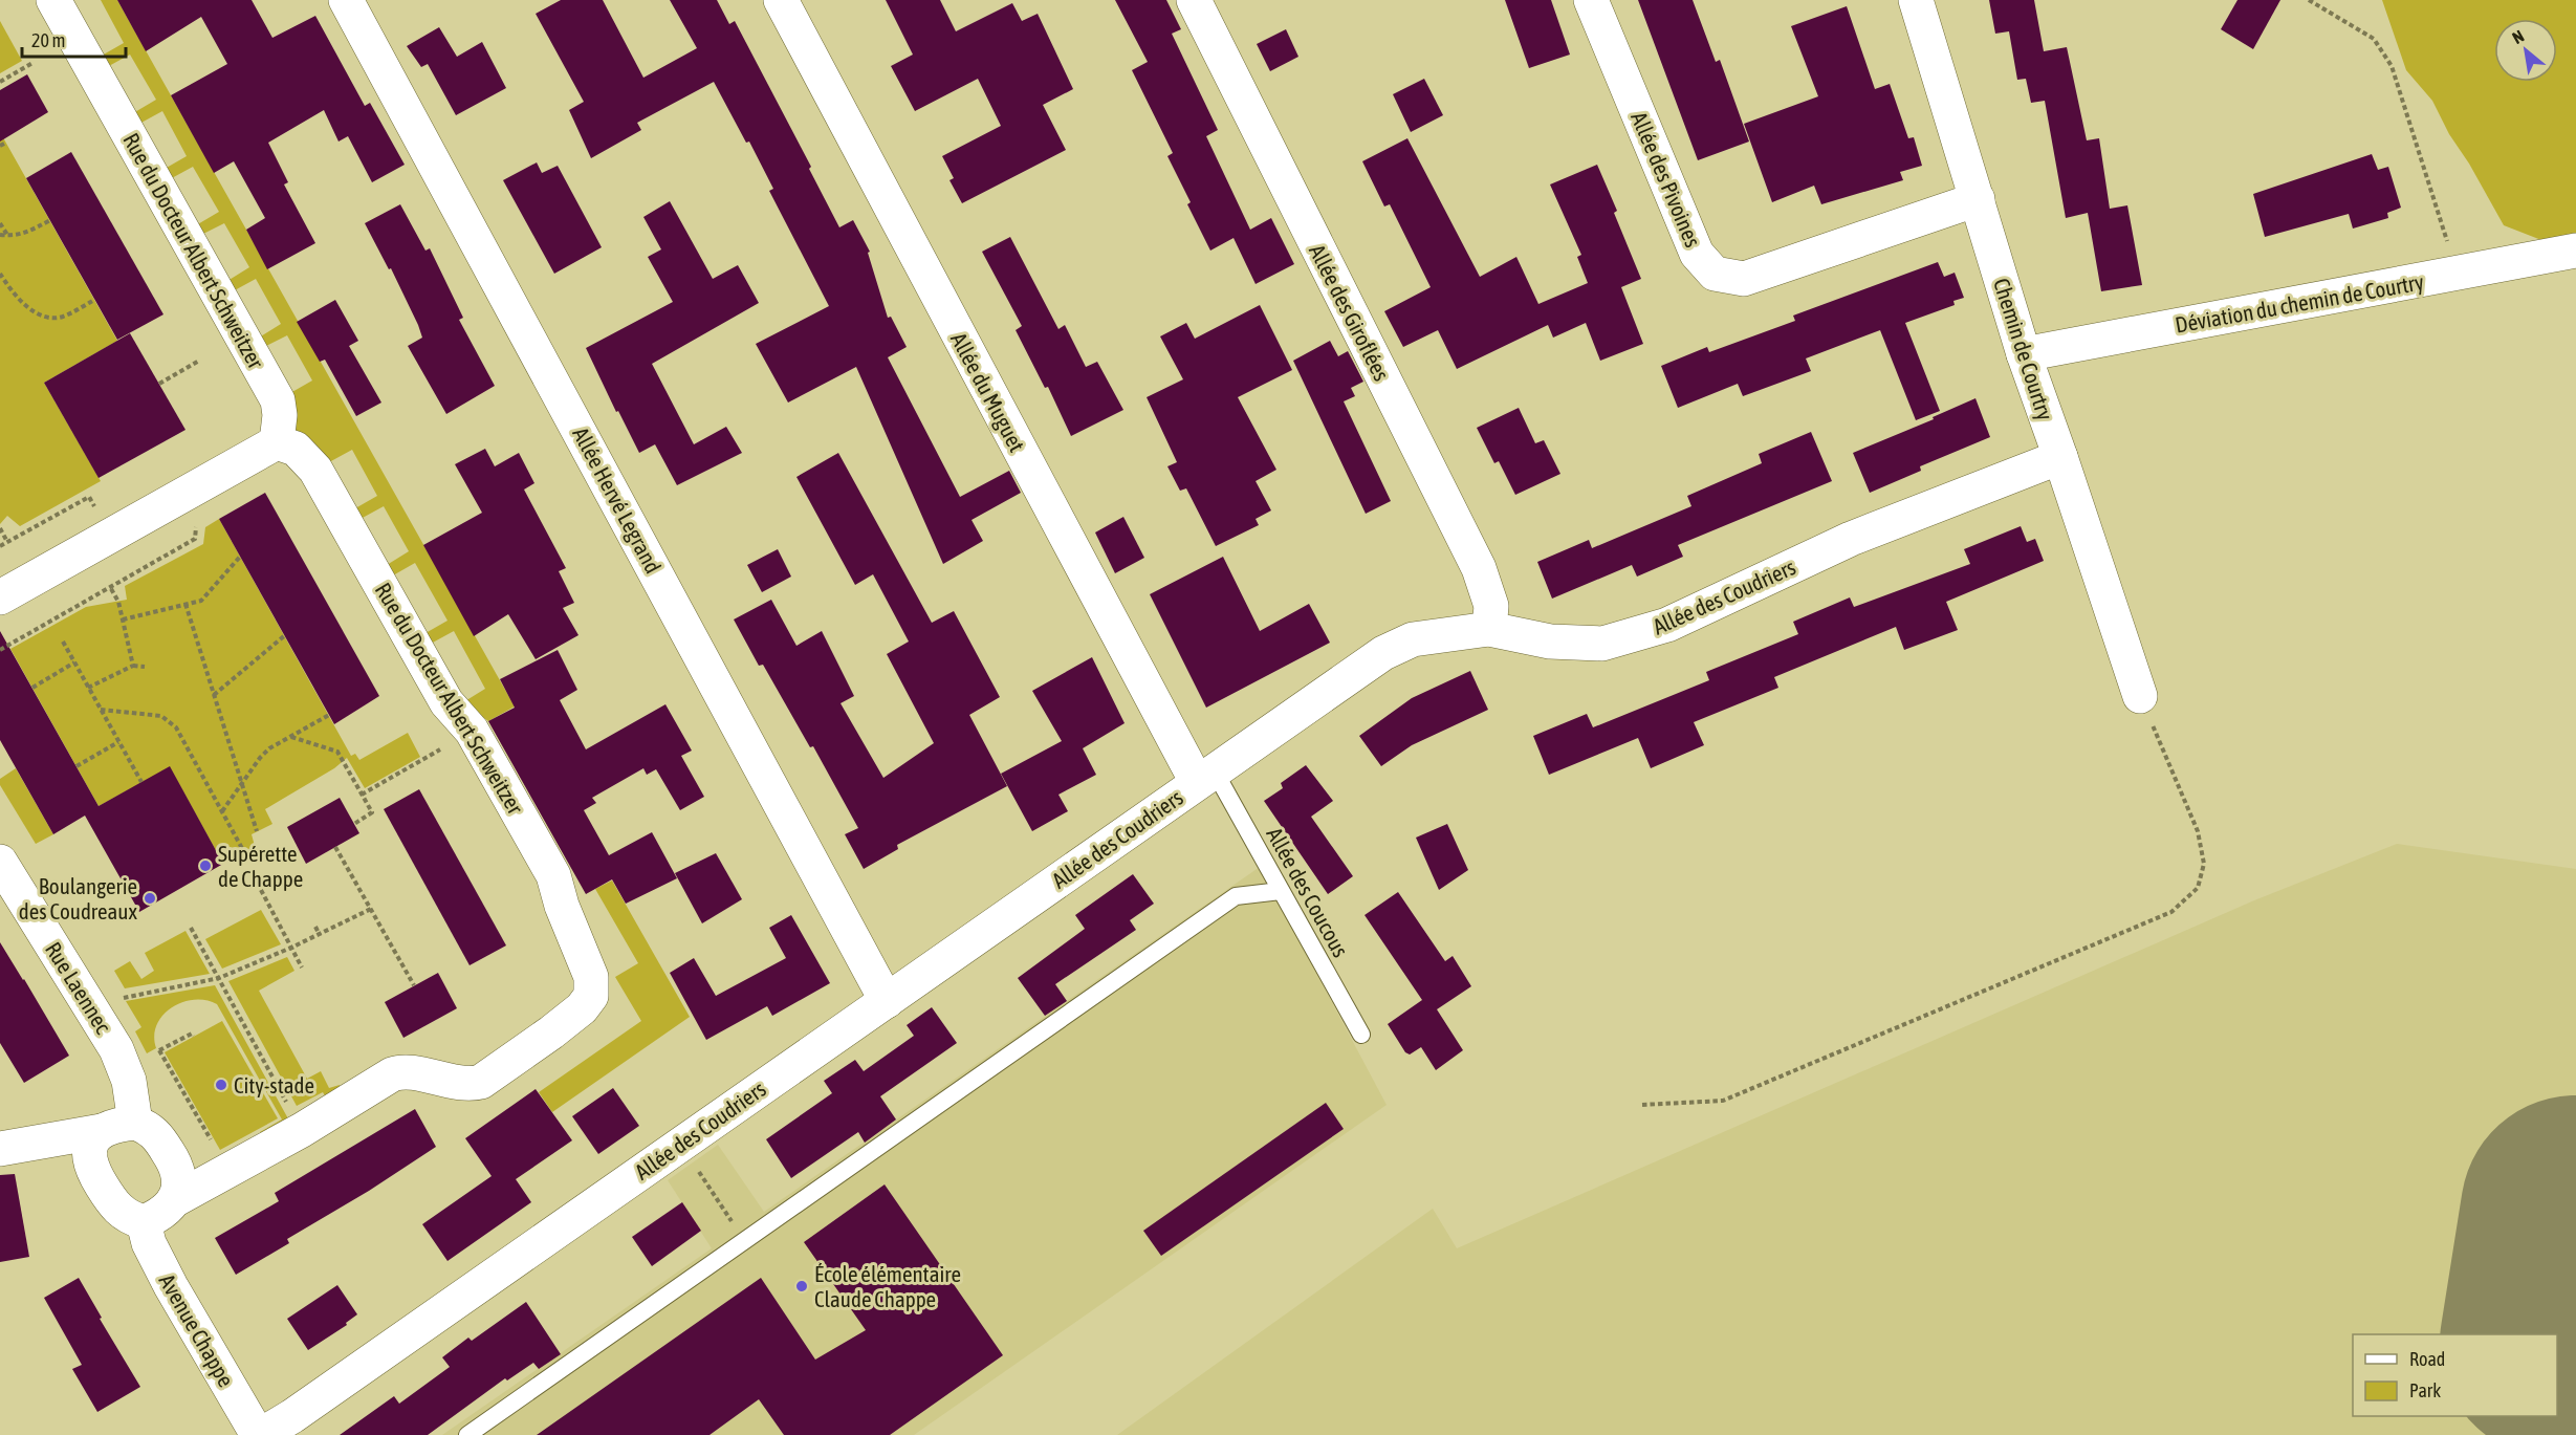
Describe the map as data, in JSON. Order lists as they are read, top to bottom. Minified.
{"streets":{"street":["Allée des Pivoines","Rue du Docteur Albert Schweitzer","Déviation du chemin de Courtry","Allée des Giroflées","Chemin de Courtry","Allée du Muguet","Allée Hervé Legrand","Allée des Coudriers","Rue Laennec","Avenue Chappe"],"lane":["Allée des Coucous"]},"crossings":[["Allée des Pivoines","Chemin de Courtry"],["Rue du Docteur Albert Schweitzer","Rue Laennec"],["Rue du Docteur Albert Schweitzer","Avenue Chappe"],["Déviation du chemin de Courtry","Chemin de Courtry"],["Allée des Giroflées","Allée des Coudriers"],["Chemin de Courtry","Allée des Coudriers"],["Allée du Muguet","Allée des Coudriers"],["Allée du Muguet","Allée des Coucous"],["Allée Hervé Legrand","Allée des Coudriers"],["Allée des Coudriers","Allée des Coucous"],["Allée des Coudriers","Avenue Chappe"],["Rue Laennec","Avenue Chappe"]],"places":["Supérette de Chappe","Boulangerie des Coudreaux","City-stade","École élémentaire Claude Chappe"],"legend":["Road","Park"],"scale_bar":"20 m","north":"top left"}
